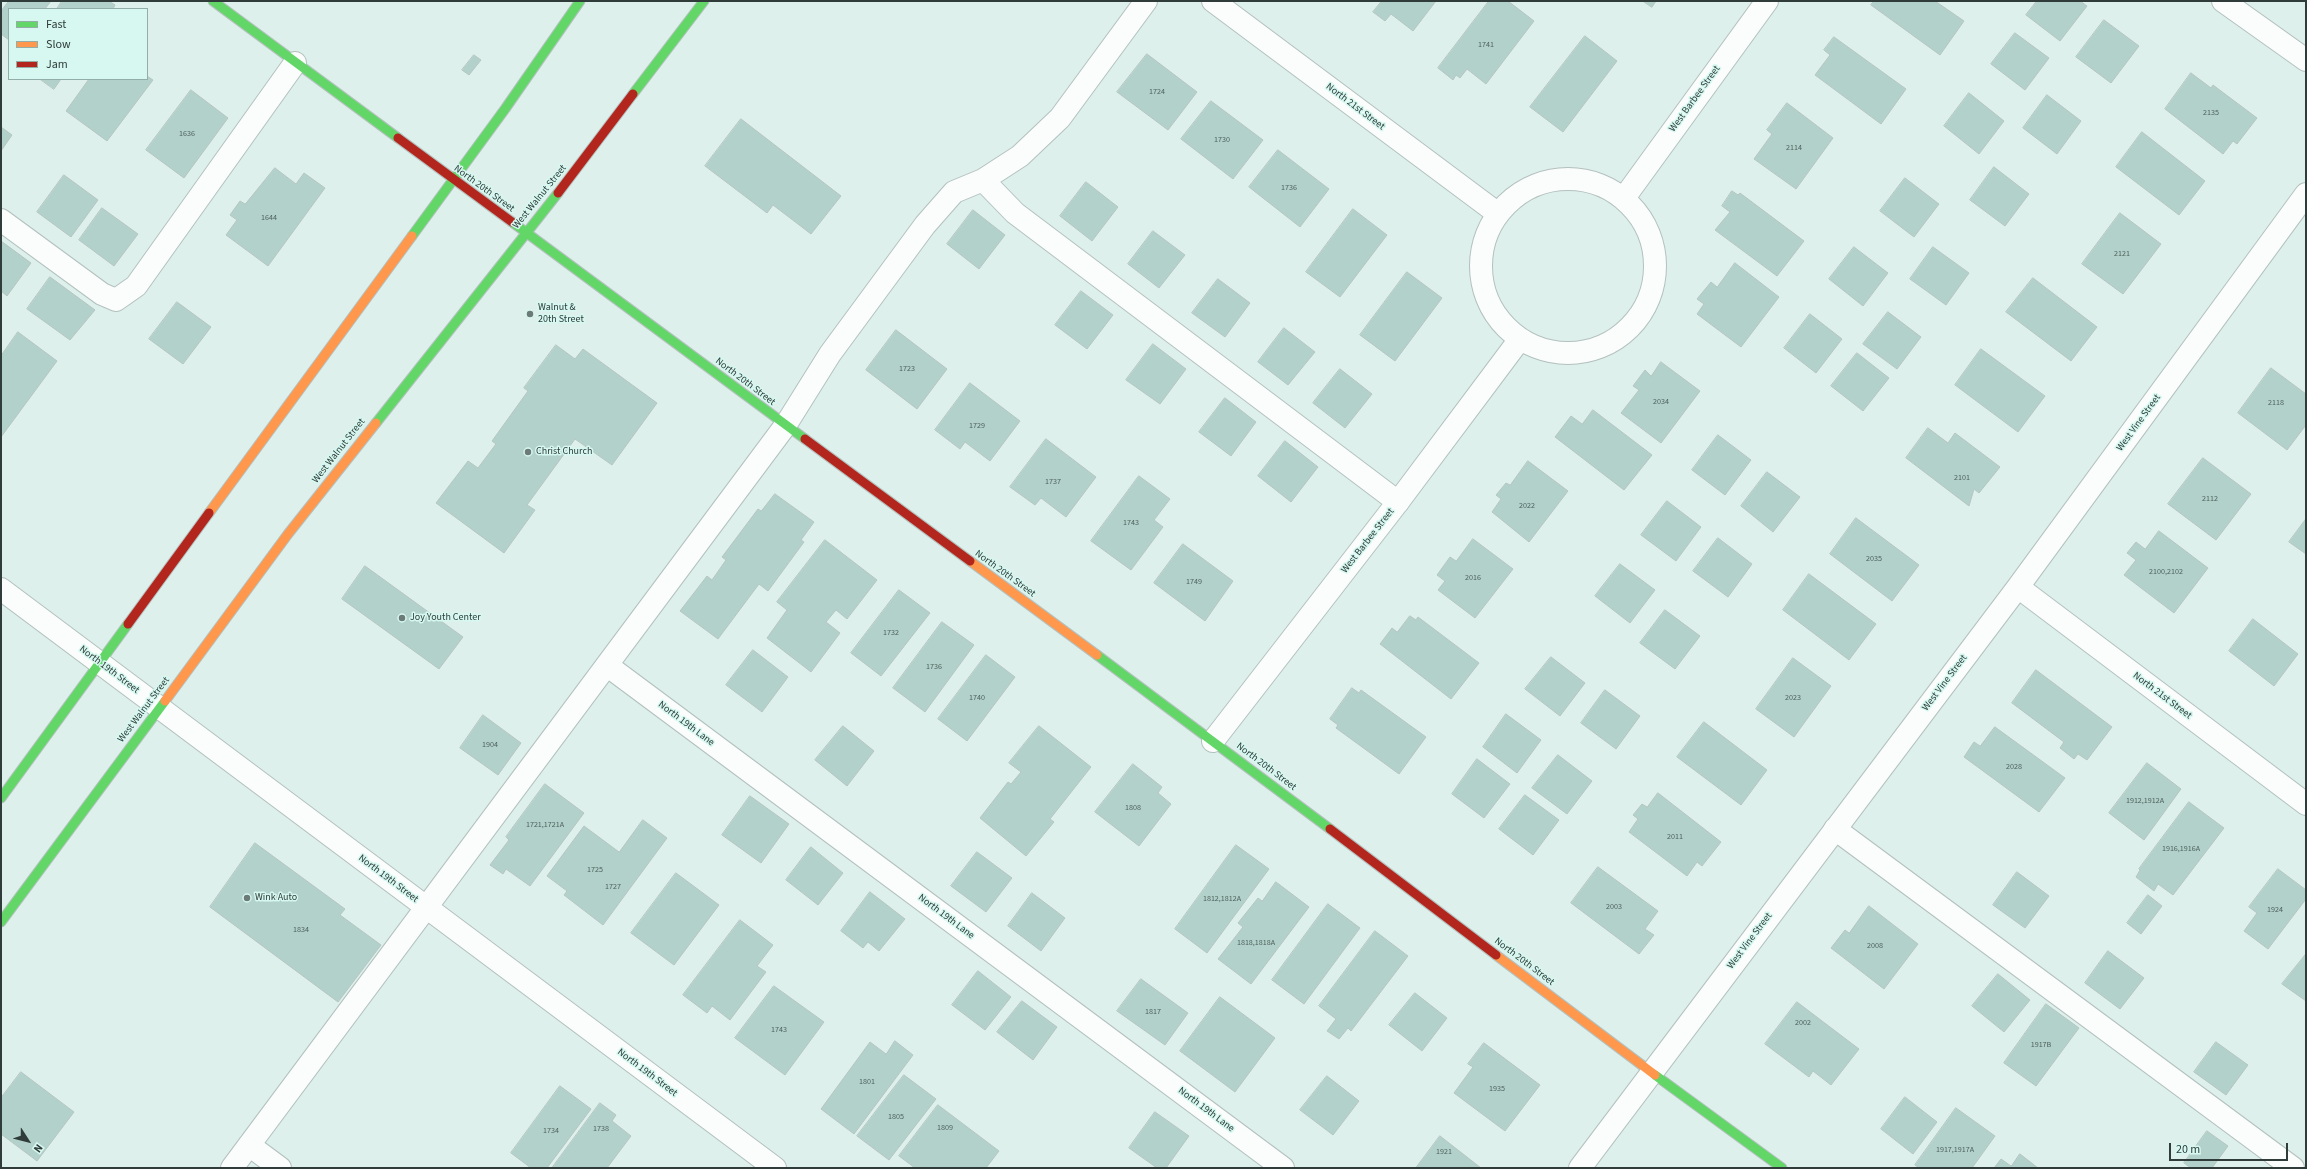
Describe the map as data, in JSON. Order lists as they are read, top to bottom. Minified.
{"streets":{"main road":["North 20th Street","West Walnut Street"],"street":["West Barbee Street","North 21st Street","West Vine Street","North 19th Street","North 19th Lane"]},"crossings":[["West Barbee Street","North 20th Street"],["North 21st Street","West Vine Street"],["North 20th Street","West Walnut Street"],["North 20th Street","West Vine Street"],["West Walnut Street","North 19th Street"]],"places":["Walnut & 20th Street","Christ Church","Joy Youth Center","Wink Auto"],"house_numbers":["1741","1724","2135","1636","1730","2114","1736","1644","2121","1723","2034","2118","1729","2101","1737","2112","2022","1743","2035","2100,2102","2016","1749","1732","1736","1740","2023","1904","2028","1912,1912A","1808","1721,1721A","2011","1916,1916A","1725","1727","1812,1812A","2003","1924","1834","1818,1818A","2008","1817","2002","1743","1917B","1801","1935","1805","1809","1738","1734","1917,1917A","1921"],"legend":["Fast","Slow","Jam"],"scale_bar":"20 m","north":"bottom right"}
